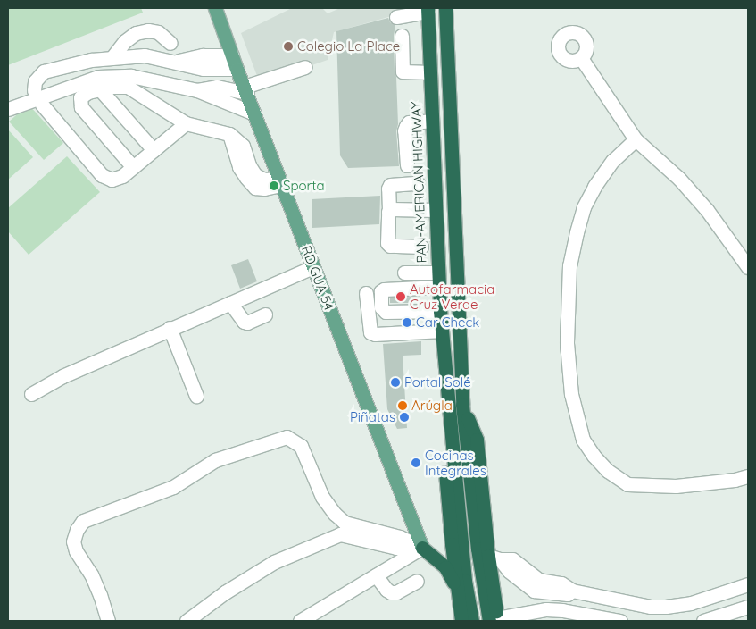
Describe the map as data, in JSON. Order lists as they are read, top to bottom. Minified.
{"streets":{"highway":["PAN-AMERICAN HIGHWAY"],"main road":["RD GUA 54"]},"places":["Colegio La Place","Sporta","Autofarmacia Cruz Verde","Car Check","Portal Solé","Arúgla","Piñatas","Cocinas Integrales"]}
